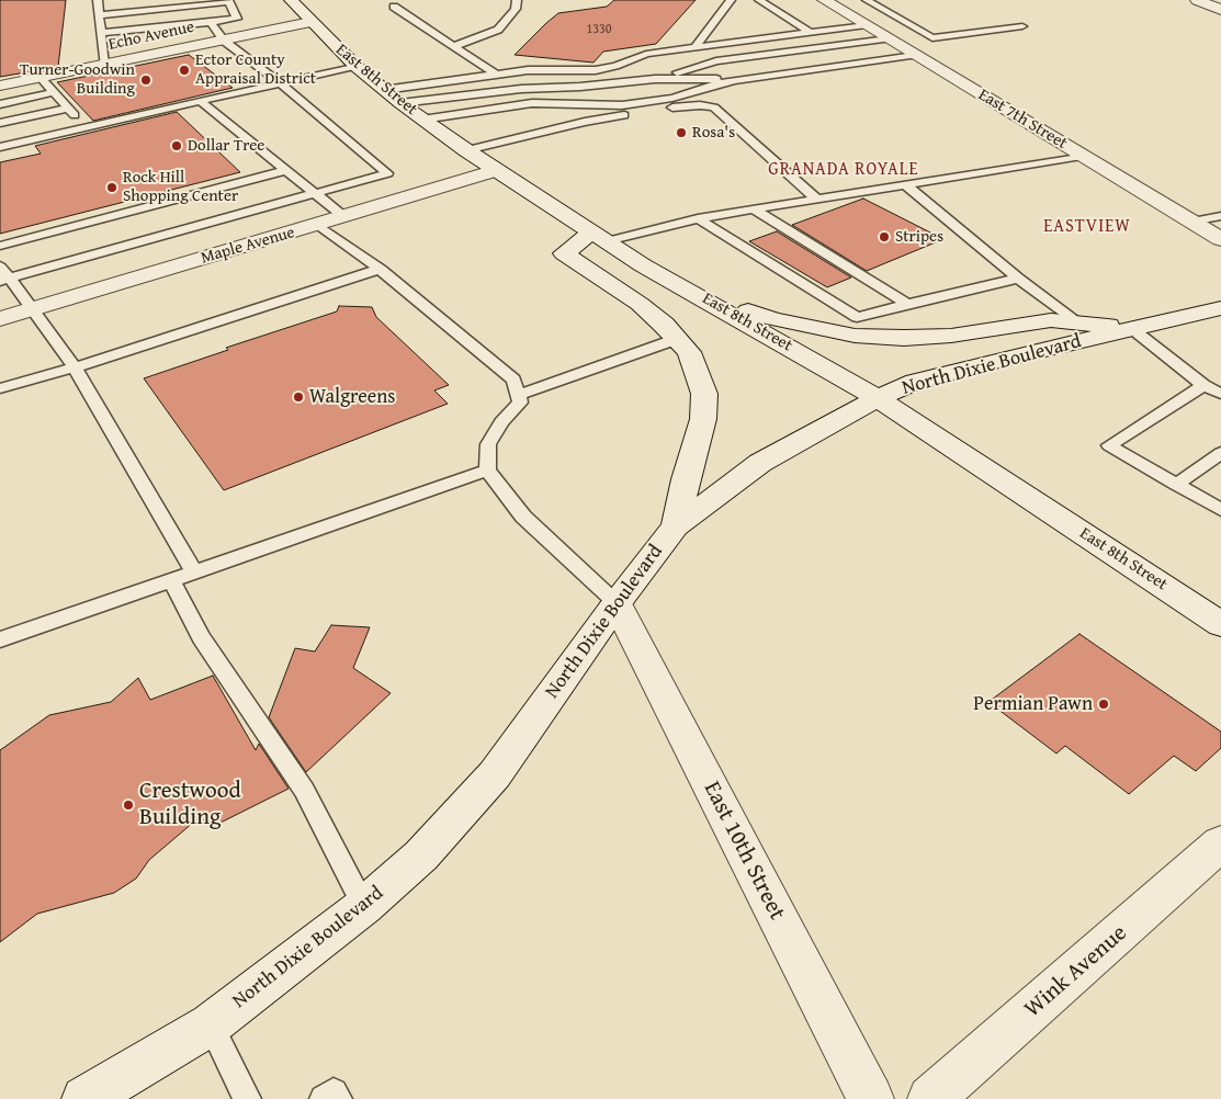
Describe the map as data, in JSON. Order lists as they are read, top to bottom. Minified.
{"streets":{"main road":["Echo Avenue","East 8th Street","East 7th Street","Maple Avenue","North Dixie Boulevard","East 10th Street","Wink Avenue"]},"crossings":[["Echo Avenue","East 8th Street"],["East 8th Street","Maple Avenue"],["East 8th Street","North Dixie Boulevard"],["North Dixie Boulevard","East 10th Street"]],"districts":["GRANADA ROYALE","EASTVIEW"],"places":["Ector County Appraisal District","Turner-Goodwin Building","Rosa's","Dollar Tree","Rock Hill Shopping Center","Stripes","Walgreens","Permian Pawn","Crestwood Building"],"house_numbers":["1330"]}
